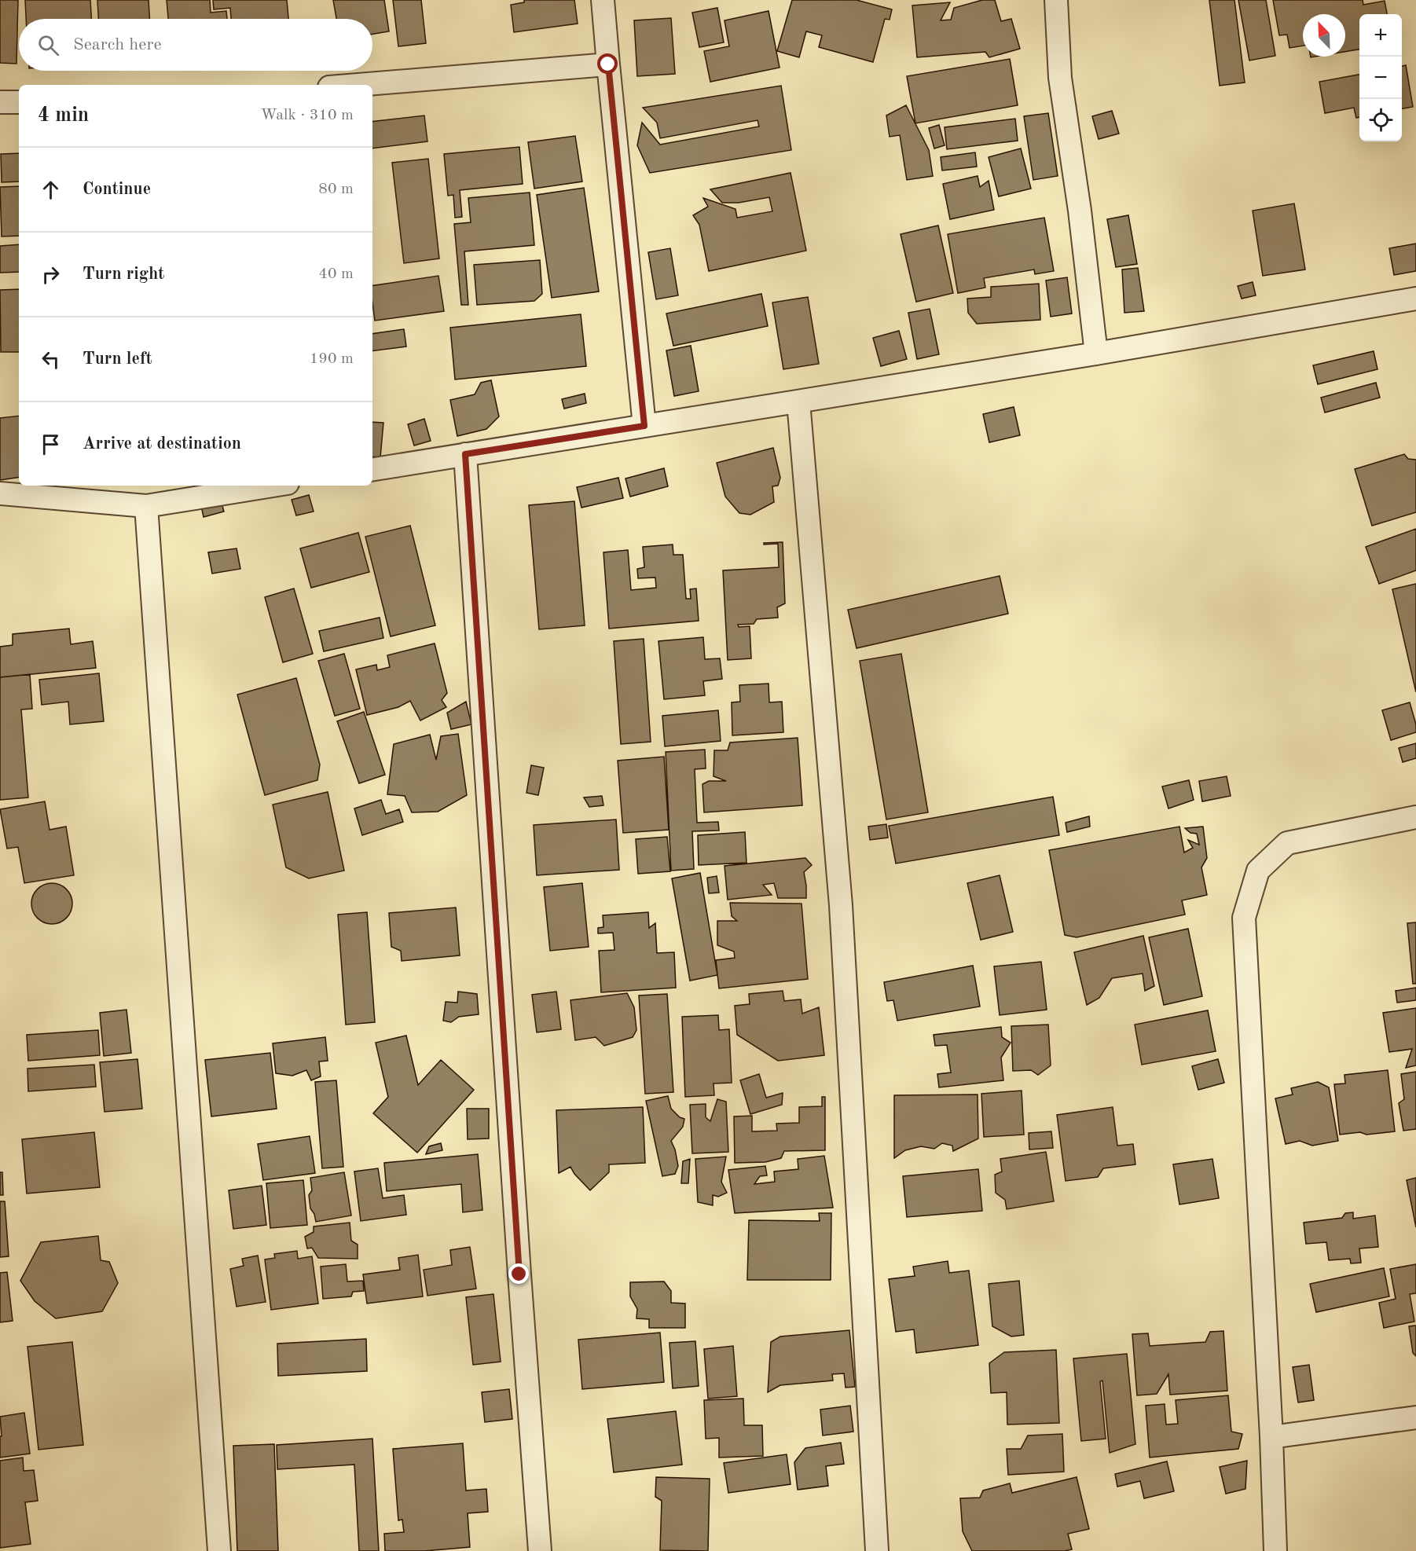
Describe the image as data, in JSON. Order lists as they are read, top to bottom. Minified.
{"north":"top left","page":{"map_buttons":["+","−"],"search":"Search here","heading":["4 min","Walk · 310 m"],"list":[["Continue","80 m"],["Turn right","40 m"],["Turn left","190 m"],"Arrive at destination"]}}
